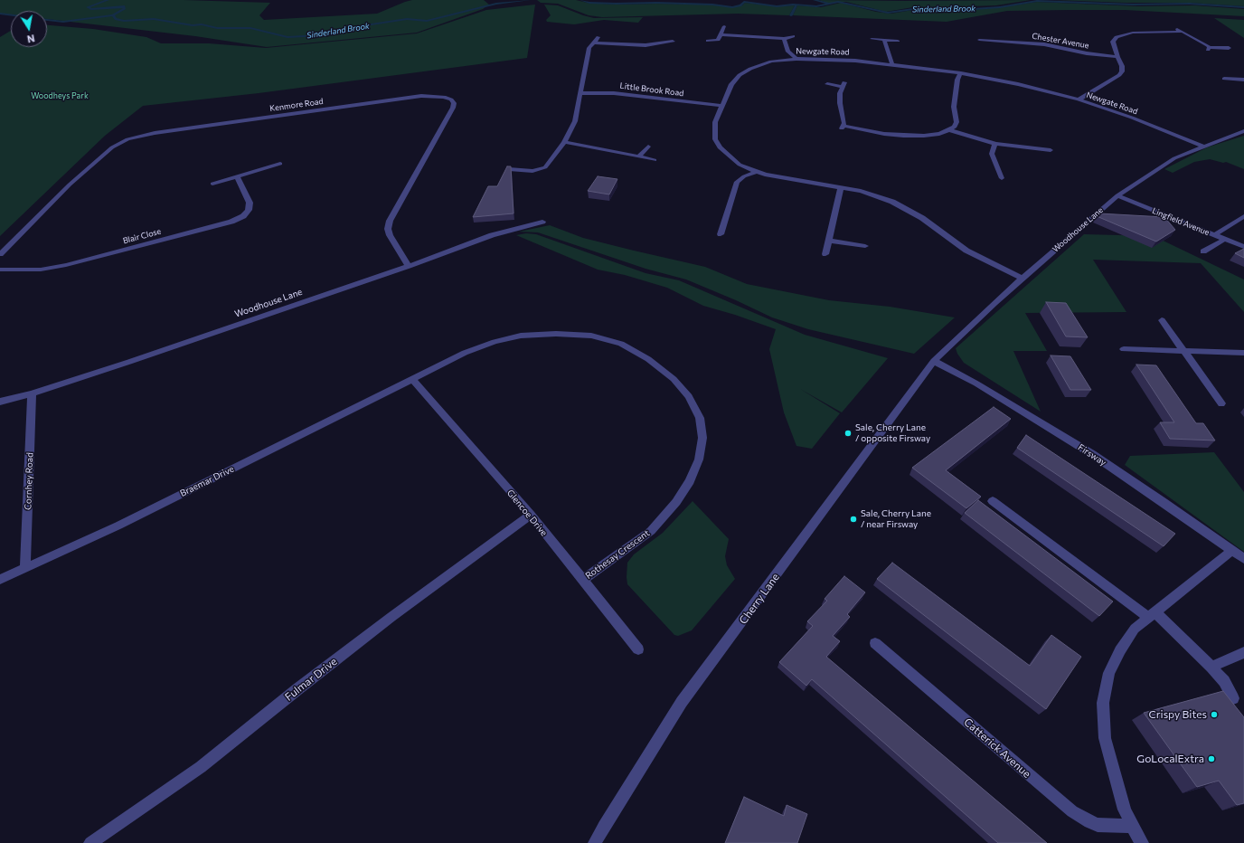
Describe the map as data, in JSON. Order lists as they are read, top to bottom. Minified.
{"streets":{"street":["Chester Avenue","Newgate Road","Little Brook Road","Kenmore Road","Lingfield Avenue","Woodhouse Lane","Blair Close","Firsway","Cornhey Road","Braemar Drive","Glencoe Drive","Rothesay Crescent","Cherry Lane","Fulmar Drive","Catterick Avenue"]},"crossings":[["Newgate Road","Little Brook Road"],["Newgate Road","Woodhouse Lane"],["Kenmore Road","Woodhouse Lane"],["Lingfield Avenue","Woodhouse Lane"],["Woodhouse Lane","Firsway"],["Woodhouse Lane","Cornhey Road"],["Woodhouse Lane","Cherry Lane"],["Firsway","Cherry Lane"],["Cornhey Road","Braemar Drive"],["Braemar Drive","Glencoe Drive"],["Braemar Drive","Rothesay Crescent"],["Glencoe Drive","Rothesay Crescent"],["Glencoe Drive","Fulmar Drive"]],"water":["Sinderland Brook"],"parks":["Woodheys Park"],"places":["Sale, Cherry Lane / opposite Firsway","Sale, Cherry Lane / near Firsway","Crispy Bites","GoLocalExtra"],"north":"bottom"}
